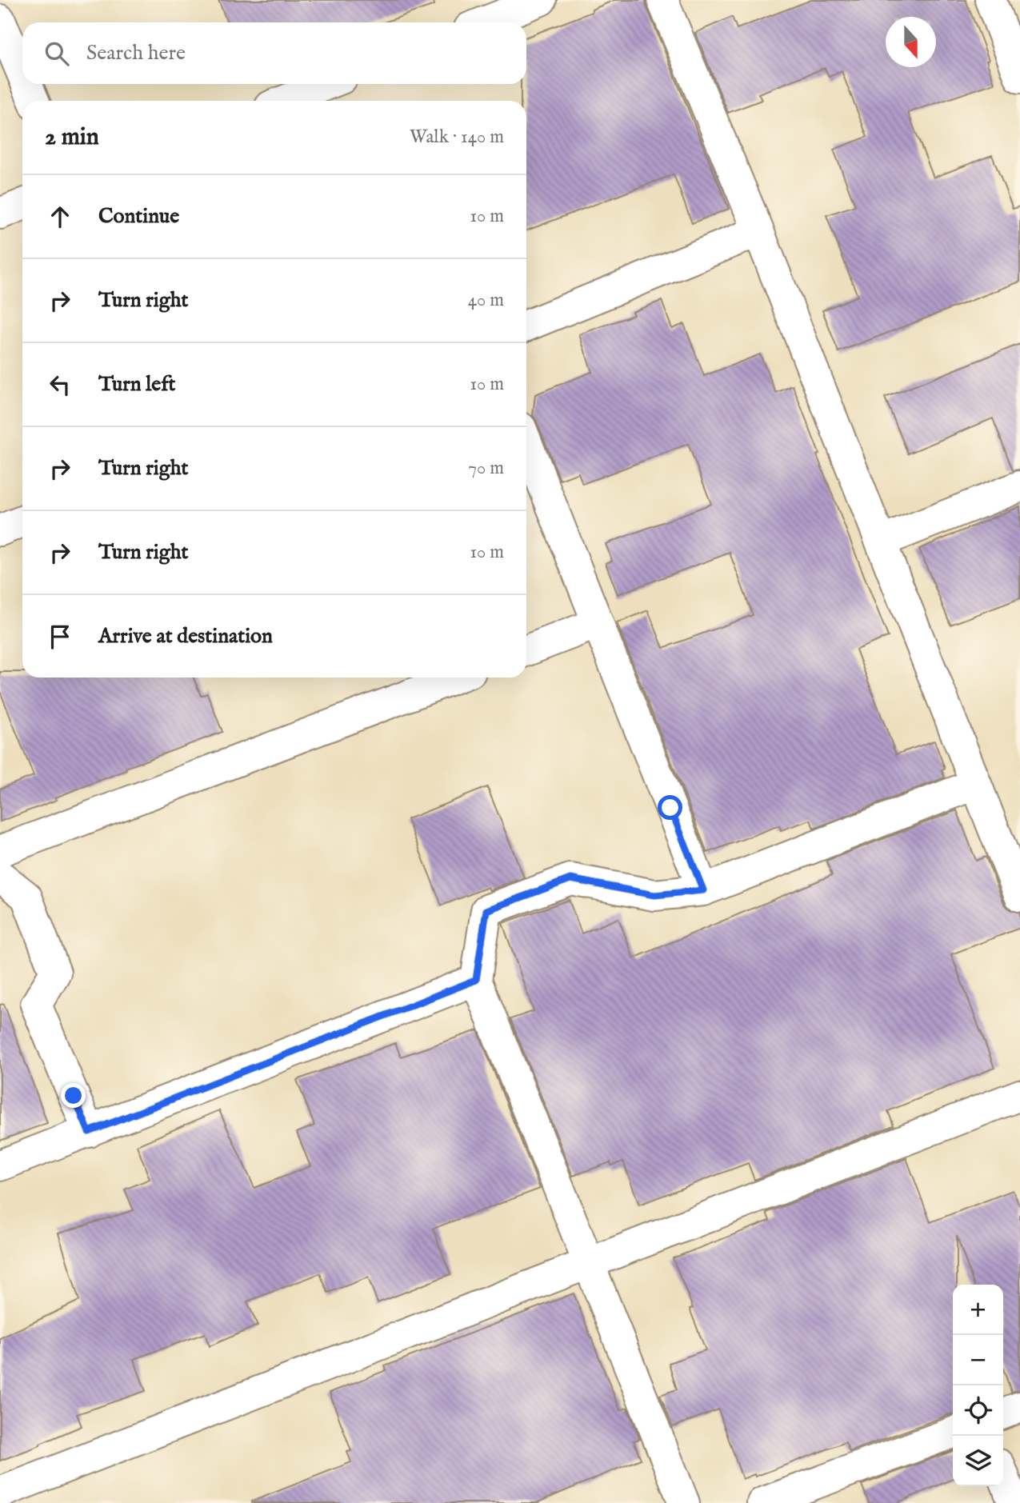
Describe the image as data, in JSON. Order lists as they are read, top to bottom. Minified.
{"north":"bottom","page":{"search":"Search here","heading":["2 min","Walk · 140 m"],"list":[["Continue","10 m"],["Turn right","40 m"],["Turn left","10 m"],["Turn right","70 m"],["Turn right","10 m"],"Arrive at destination"],"map_buttons":["+","−"]}}
